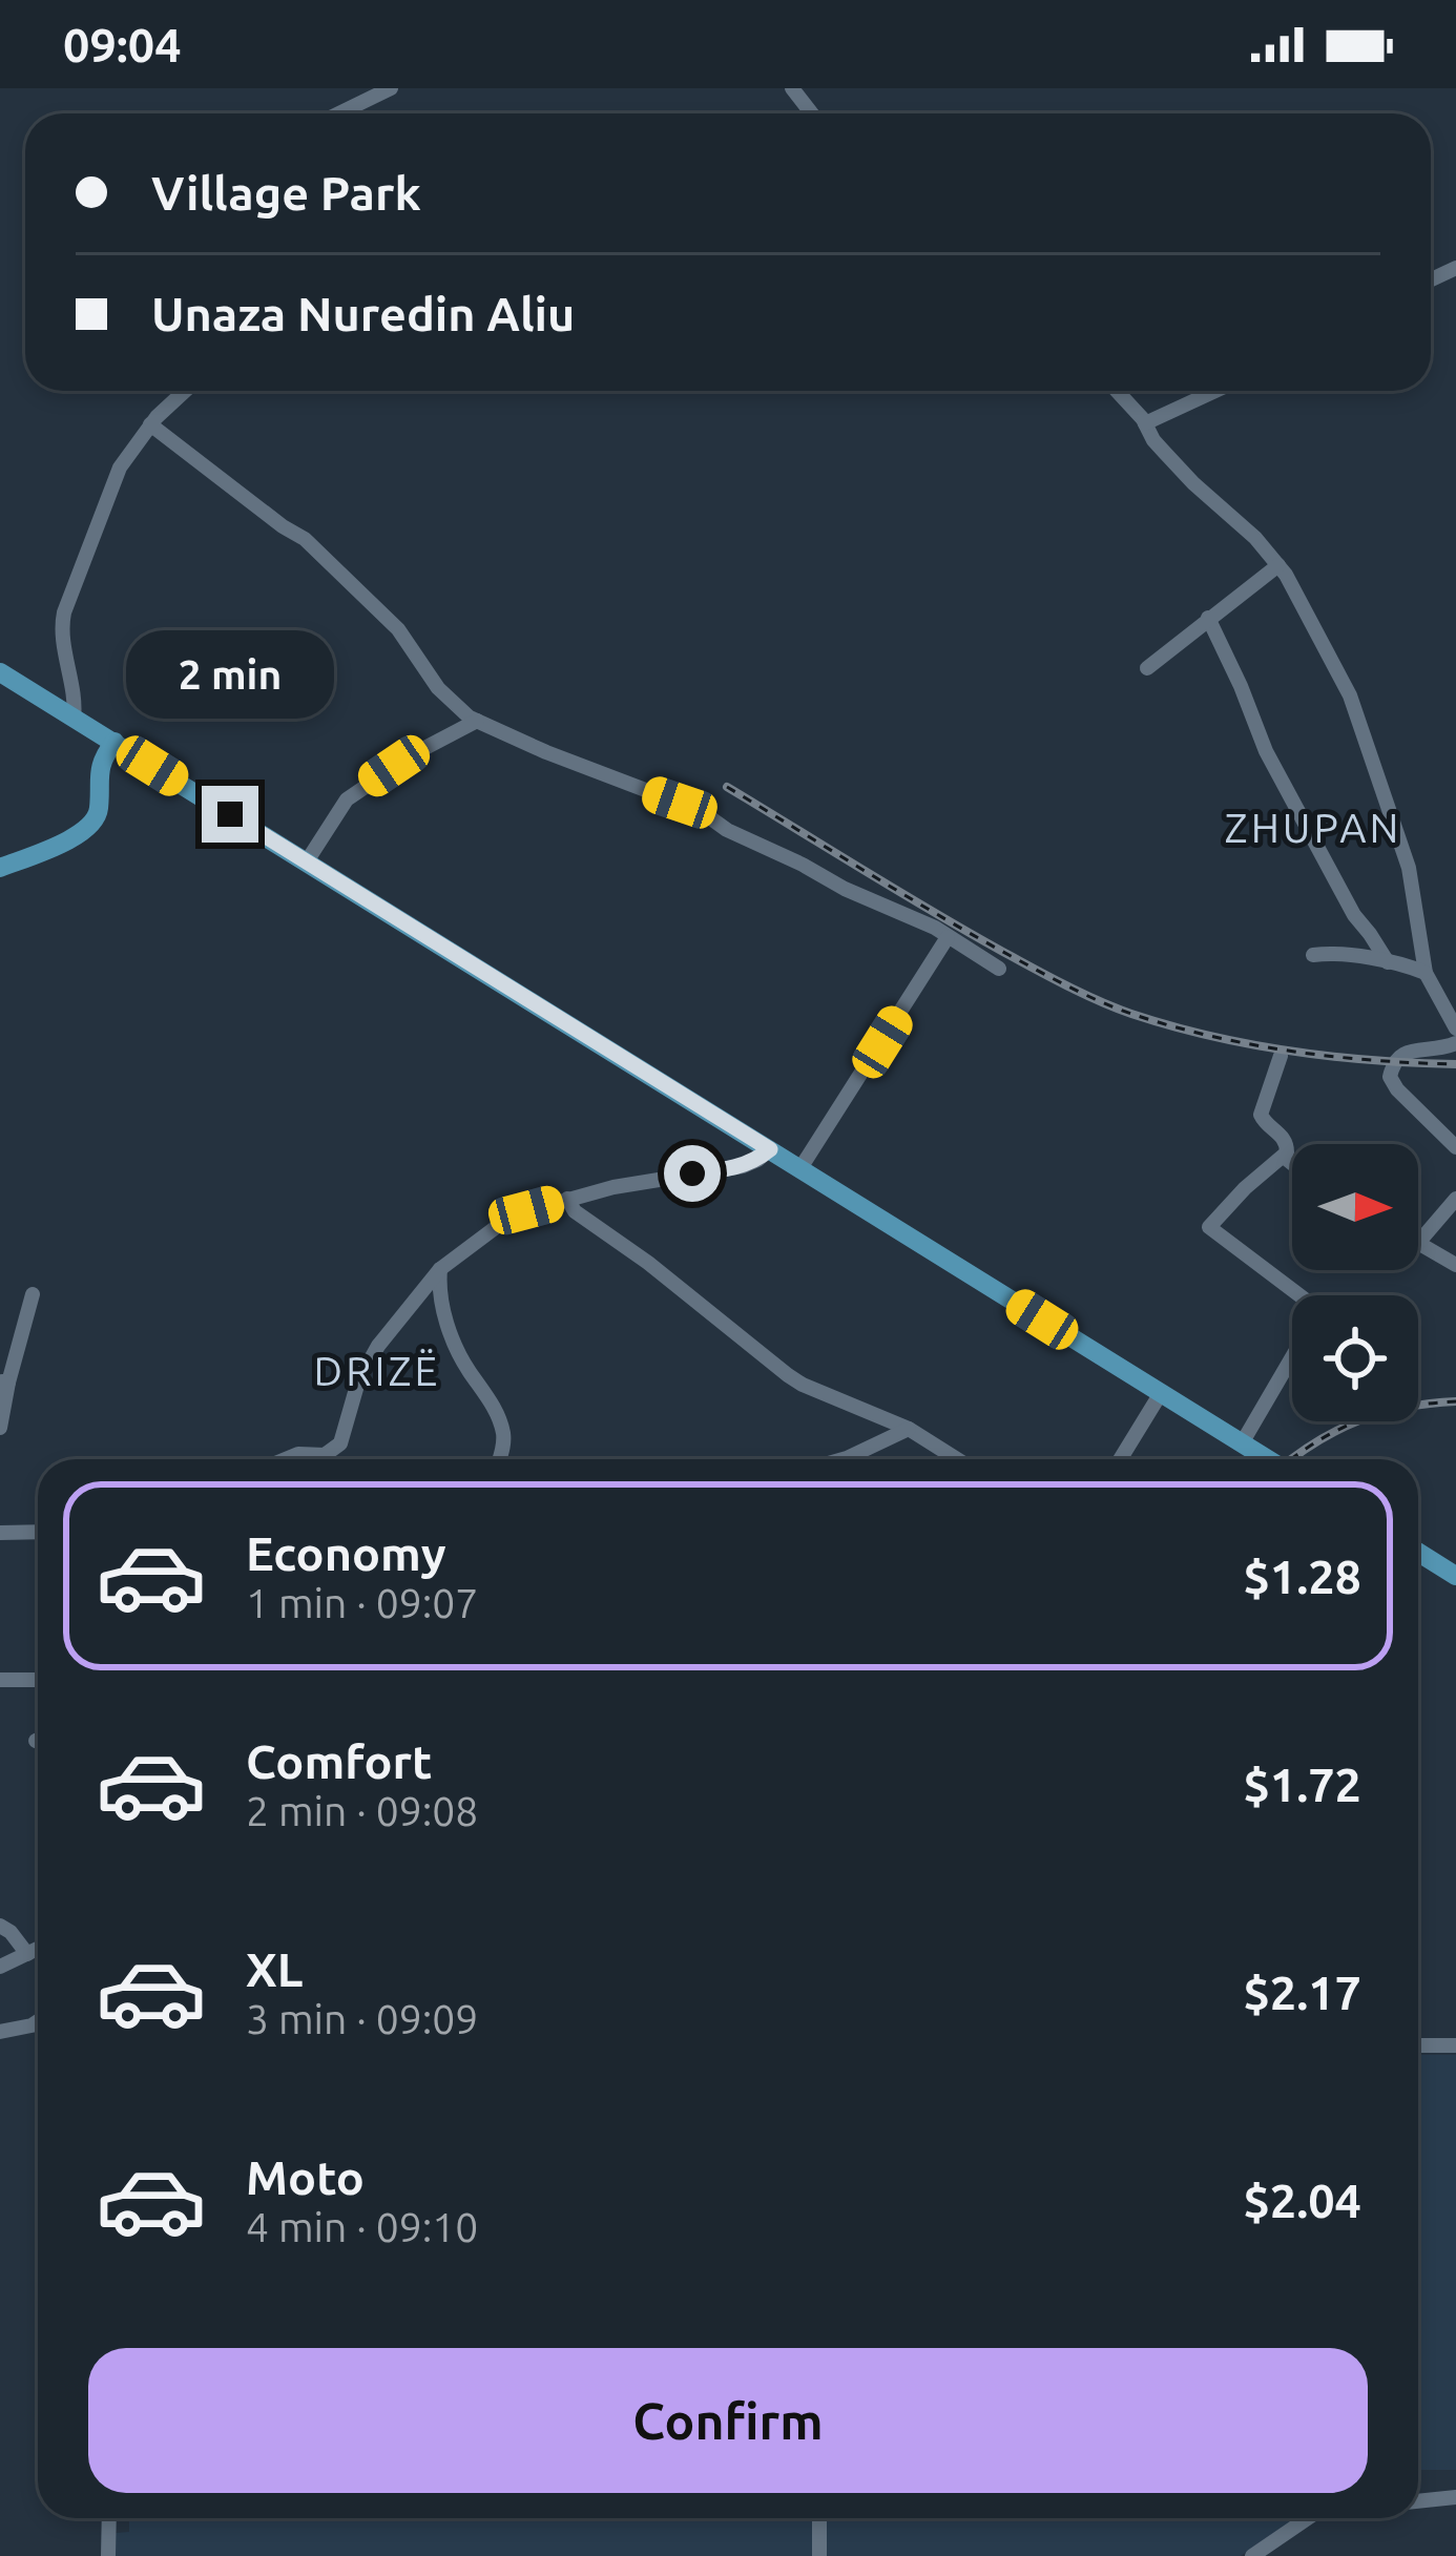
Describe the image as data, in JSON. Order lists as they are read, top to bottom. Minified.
{"districts":["ZHUPAN","DRIZË"],"north":"right","page":{"status":"09:04","banner":["Village Park","Unaza Nuredin Aliu"],"bubble":"2 min","list":[{"name":"Economy","note":"1 min · 09:07","value":"$1.28"},{"name":"Comfort","note":"2 min · 09:08","value":"$1.72"},{"name":"XL","note":"3 min · 09:09","value":"$2.17"},{"name":"Moto","note":"4 min · 09:10","value":"$2.04"}],"buttons":"Confirm"}}
